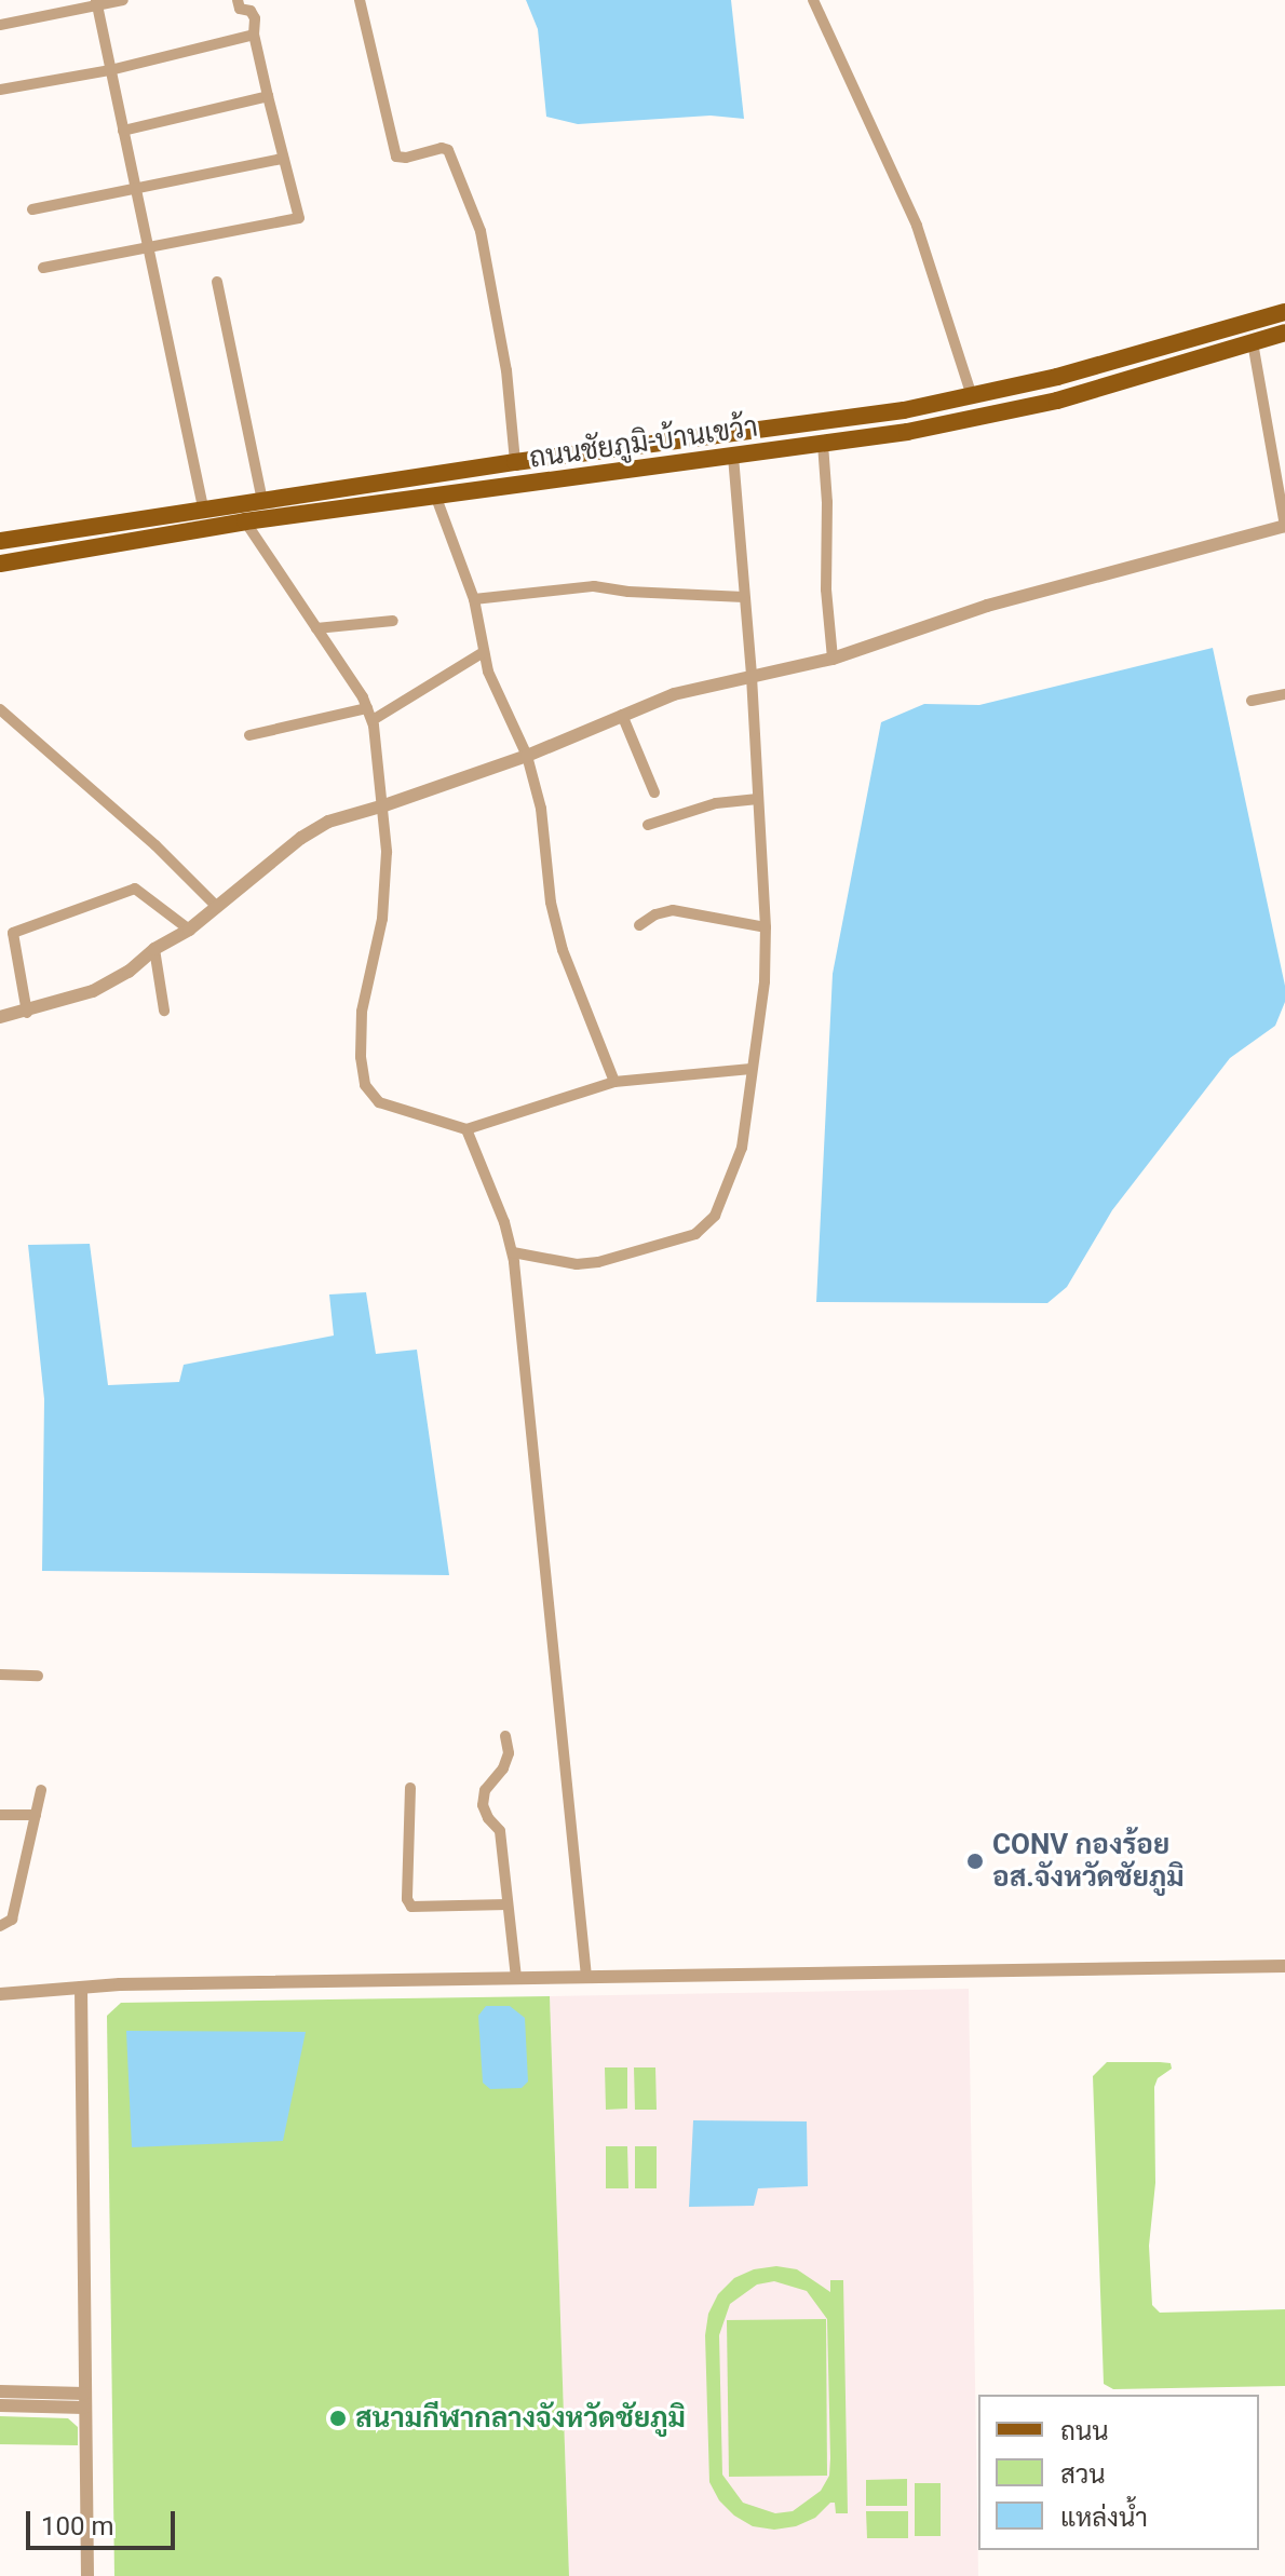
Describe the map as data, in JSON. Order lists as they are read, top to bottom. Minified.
{"streets":{"main road":["ถนนชัยภูมิ-บ้านเขว้า"]},"places":["CONV กองร้อย อส.จังหวัดชัยภูมิ","สนามกีฬากลางจังหวัดชัยภูมิ"],"legend":["ถนน","สวน","แหล่งน้ำ"],"scale_bar":"100 m"}
